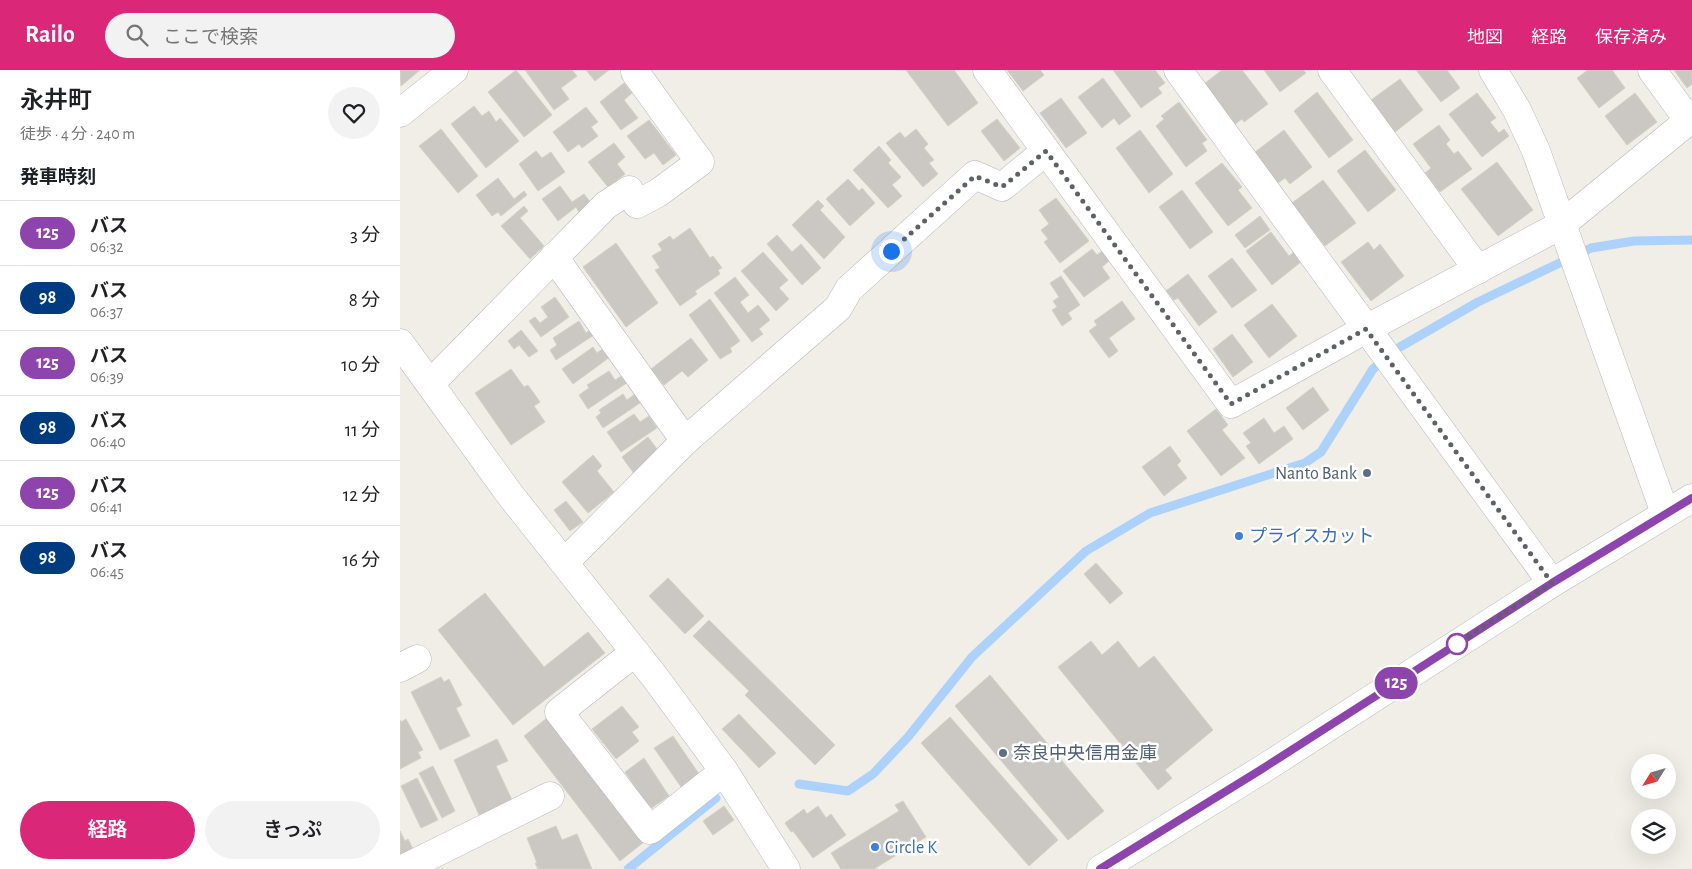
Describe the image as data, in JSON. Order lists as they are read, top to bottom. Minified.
{"places":["Nanto Bank","プライスカット","奈良中央信用金庫","Circle K"],"lines":["bus line 125"],"north":"bottom left","page":{"header":"Railo","search":"ここで検索","nav":["地図","経路","保存済み"],"heading":[["永井町","徒歩 · 4 分 · 240 m"],"発車時刻"],"on_map":"125","list":[{"mark":"125","name":"バス","note":"06:32","value":"3 分"},{"mark":"98","name":"バス","note":"06:37","value":"8 分"},{"mark":"125","name":"バス","note":"06:39","value":"10 分"},{"mark":"98","name":"バス","note":"06:40","value":"11 分"},{"mark":"125","name":"バス","note":"06:41","value":"12 分"},{"mark":"98","name":"バス","note":"06:45","value":"16 分"}],"buttons":["経路","きっぷ"]}}
